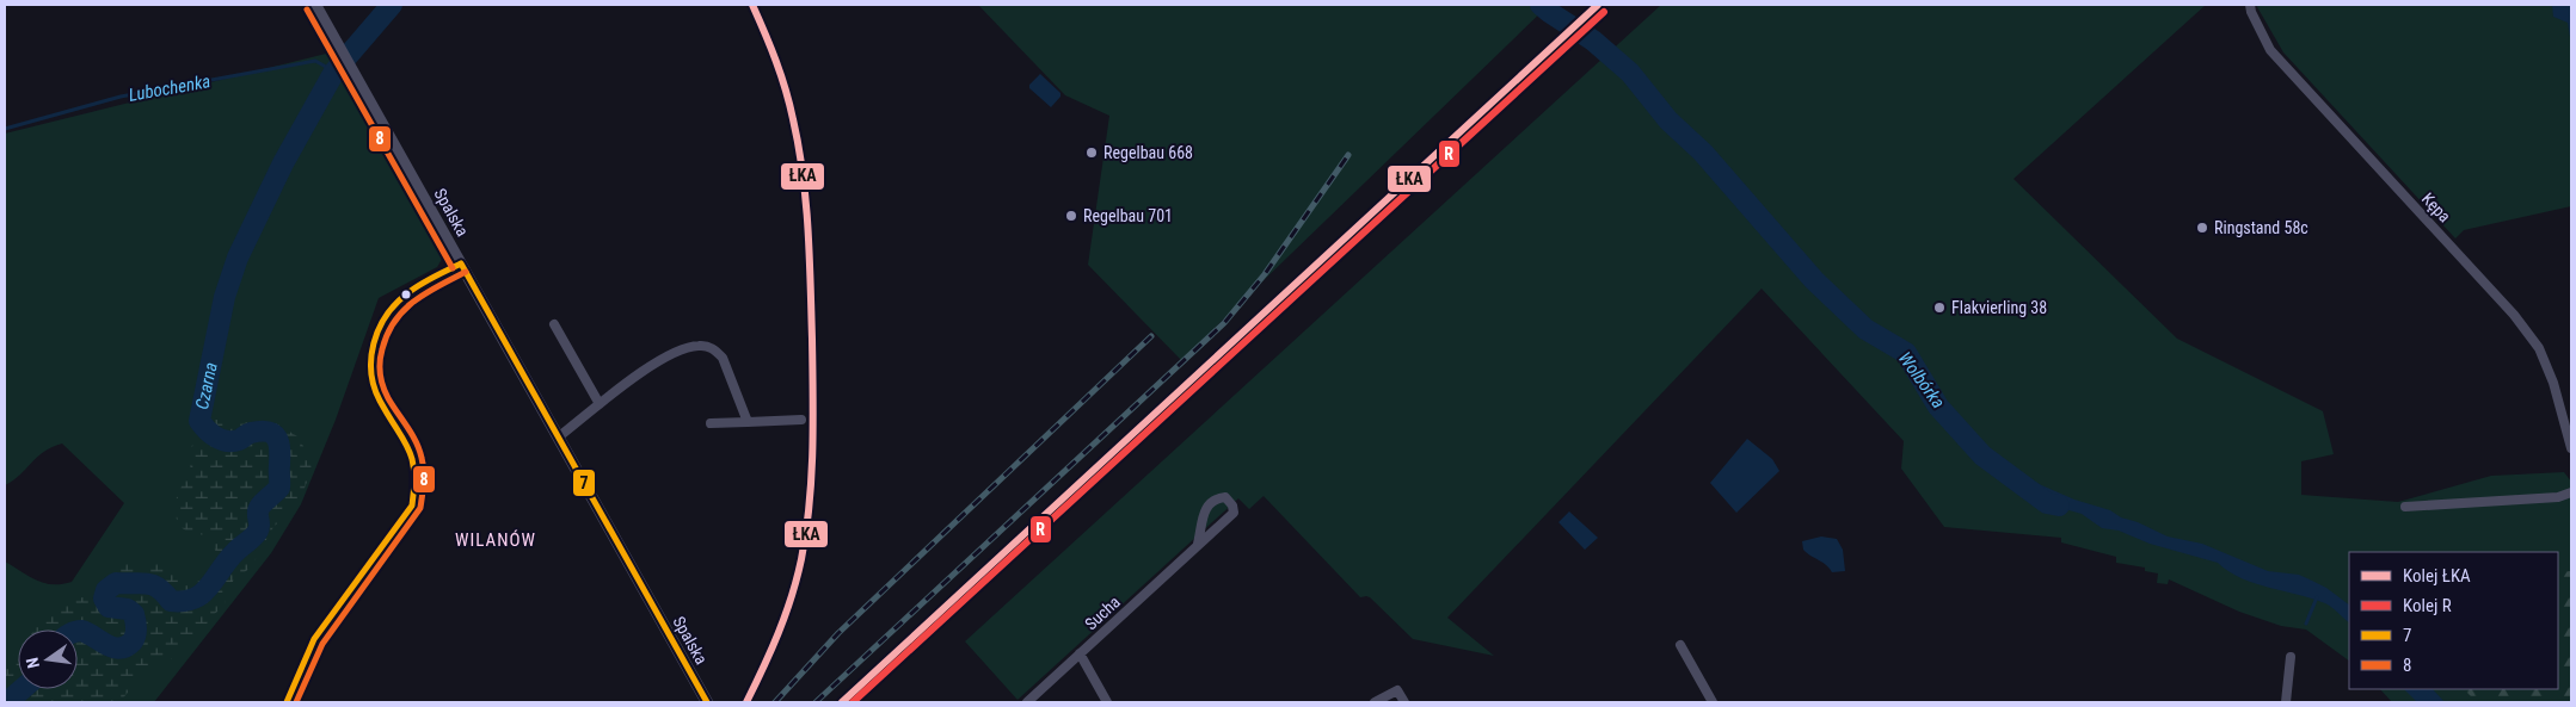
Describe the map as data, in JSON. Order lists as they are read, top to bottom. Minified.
{"streets":{"street":["Kępa","Spalska","Sucha"]},"districts":["WILANÓW"],"water":["Lubochenka","Wolbórka","Czarna"],"places":["Regelbau 668","Regelbau 701","Ringstand 58c","Flakvierling 38"],"lines":["rail line ŁKA","transit line 8","rail line R","transit line 7"],"legend":["Kolej ŁKA","Kolej R","7","8"],"north":"left"}
